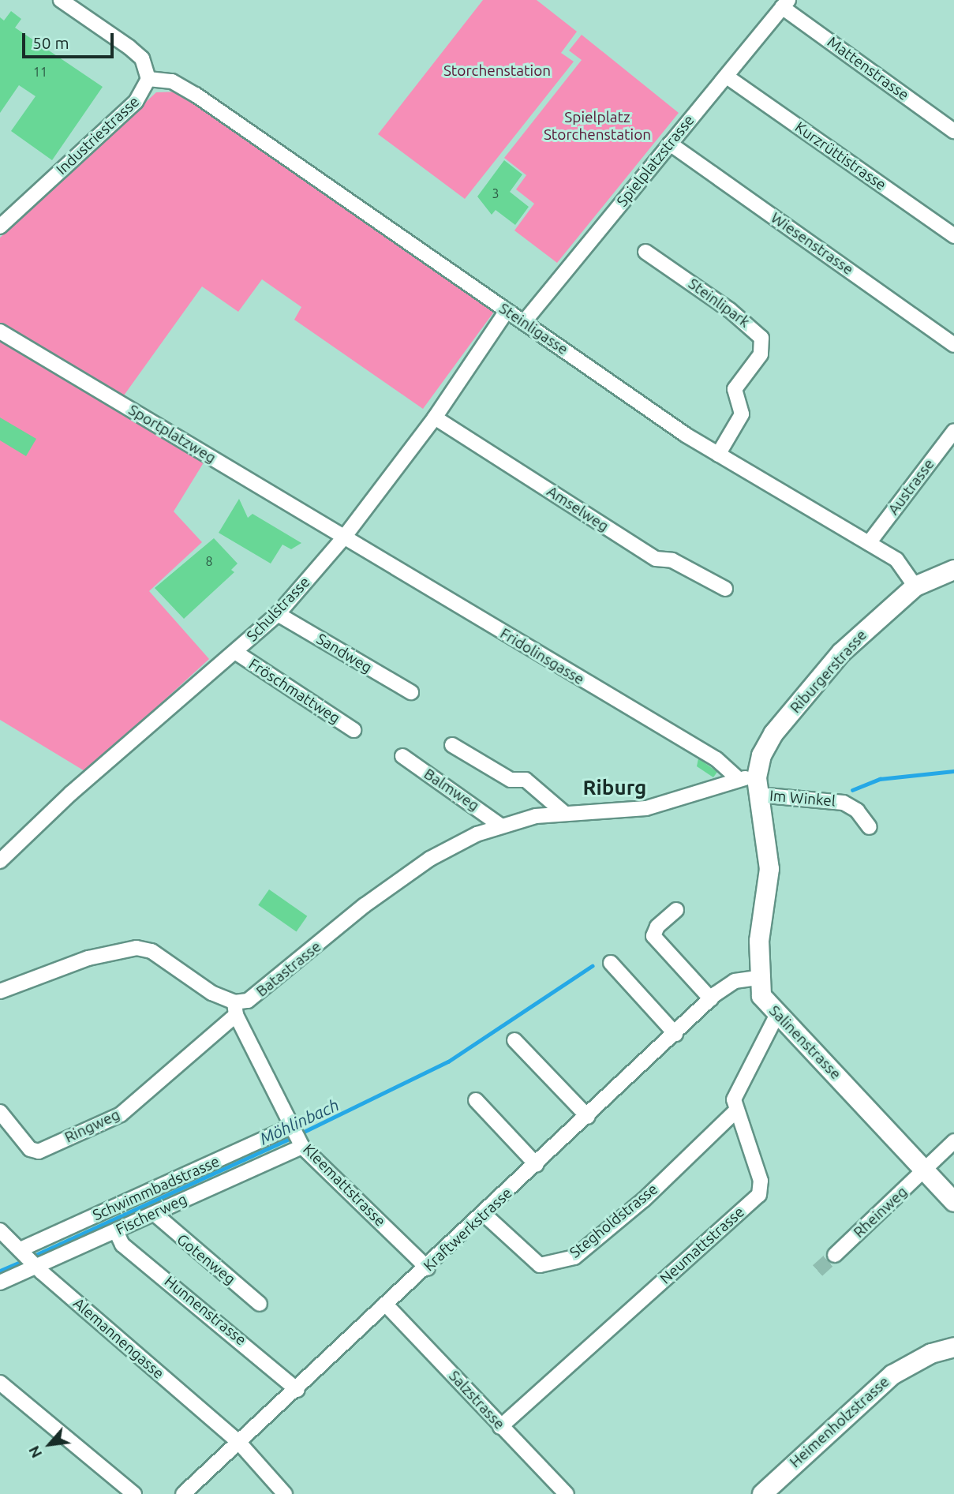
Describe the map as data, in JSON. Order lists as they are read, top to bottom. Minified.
{"streets":{"street":["Mattenstrasse","Industriestrasse","Kurzrüttistrasse","Spielplatzstrasse","Wiesenstrasse","Steinlipark","Steinligasse","Sportplatzweg","Austrasse","Amselweg","Schulstrasse","Sandweg","Fridolinsgasse","Riburgerstrasse","Fröschmattweg","Balmweg","Im Winkel","Batastrasse","Salinenstrasse","Ringweg","Kleemattstrasse","Schwimmbadstrasse","Rheinweg","Fischerweg","Stegholdstrasse","Kraftwerkstrasse","Neumattstrasse","Gotenweg","Hunnenstrasse","Alemannengasse","Salzstrasse","Heimenholzstrasse"]},"crossings":[["Mattenstrasse","Spielplatzstrasse"],["Industriestrasse","Steinligasse"],["Kurzrüttistrasse","Spielplatzstrasse"],["Spielplatzstrasse","Wiesenstrasse"],["Spielplatzstrasse","Steinligasse"],["Steinlipark","Steinligasse"],["Steinligasse","Austrasse"],["Steinligasse","Schulstrasse"],["Steinligasse","Riburgerstrasse"],["Sportplatzweg","Schulstrasse"],["Sportplatzweg","Fridolinsgasse"],["Amselweg","Schulstrasse"],["Schulstrasse","Sandweg"],["Schulstrasse","Fridolinsgasse"],["Schulstrasse","Fröschmattweg"],["Fridolinsgasse","Riburgerstrasse"],["Fridolinsgasse","Im Winkel"],["Fridolinsgasse","Batastrasse"],["Fridolinsgasse","Salinenstrasse"],["Riburgerstrasse","Im Winkel"],["Riburgerstrasse","Batastrasse"],["Riburgerstrasse","Salinenstrasse"],["Balmweg","Batastrasse"],["Im Winkel","Batastrasse"],["Im Winkel","Salinenstrasse"],["Batastrasse","Salinenstrasse"],["Batastrasse","Ringweg"],["Batastrasse","Kleemattstrasse"],["Salinenstrasse","Rheinweg"],["Salinenstrasse","Kraftwerkstrasse"],["Ringweg","Kleemattstrasse"],["Kleemattstrasse","Schwimmbadstrasse"],["Kleemattstrasse","Fischerweg"],["Kleemattstrasse","Kraftwerkstrasse"],["Schwimmbadstrasse","Alemannengasse"],["Fischerweg","Gotenweg"],["Fischerweg","Hunnenstrasse"],["Fischerweg","Alemannengasse"],["Stegholdstrasse","Kraftwerkstrasse"],["Stegholdstrasse","Neumattstrasse"],["Kraftwerkstrasse","Hunnenstrasse"],["Kraftwerkstrasse","Alemannengasse"],["Kraftwerkstrasse","Salzstrasse"],["Neumattstrasse","Salzstrasse"]],"districts":["Riburg"],"water":["Möhlinbach"],"parks":["Storchenstation","Spielplatz Storchenstation"],"house_numbers":["11","3","8"],"scale_bar":"50 m","north":"bottom left"}
